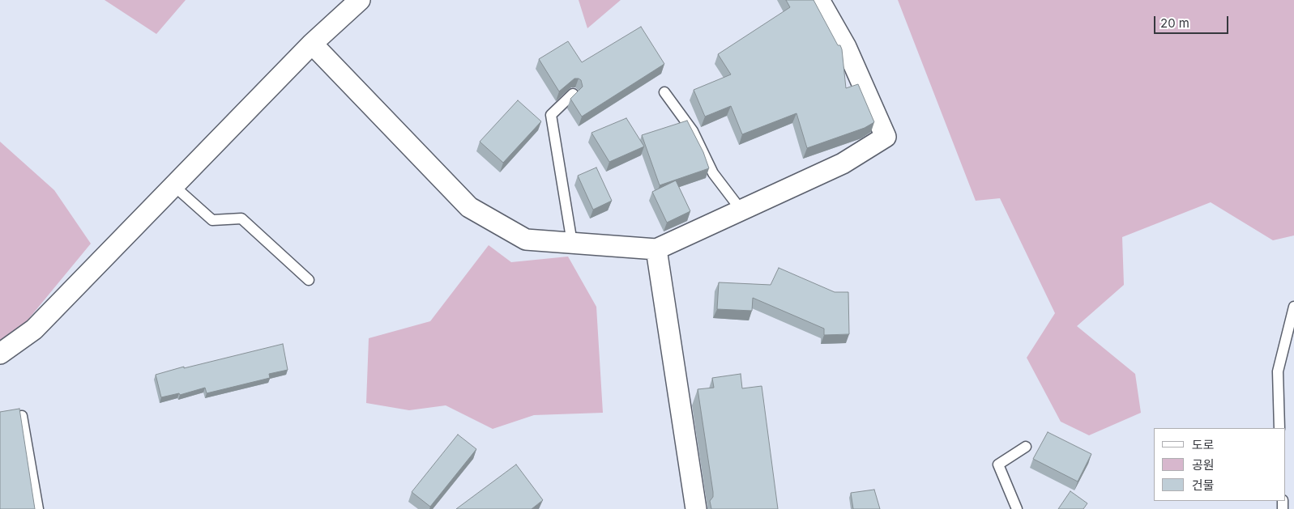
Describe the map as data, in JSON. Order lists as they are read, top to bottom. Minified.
{"legend":["도로","공원","건물"],"scale_bar":"20 m"}
